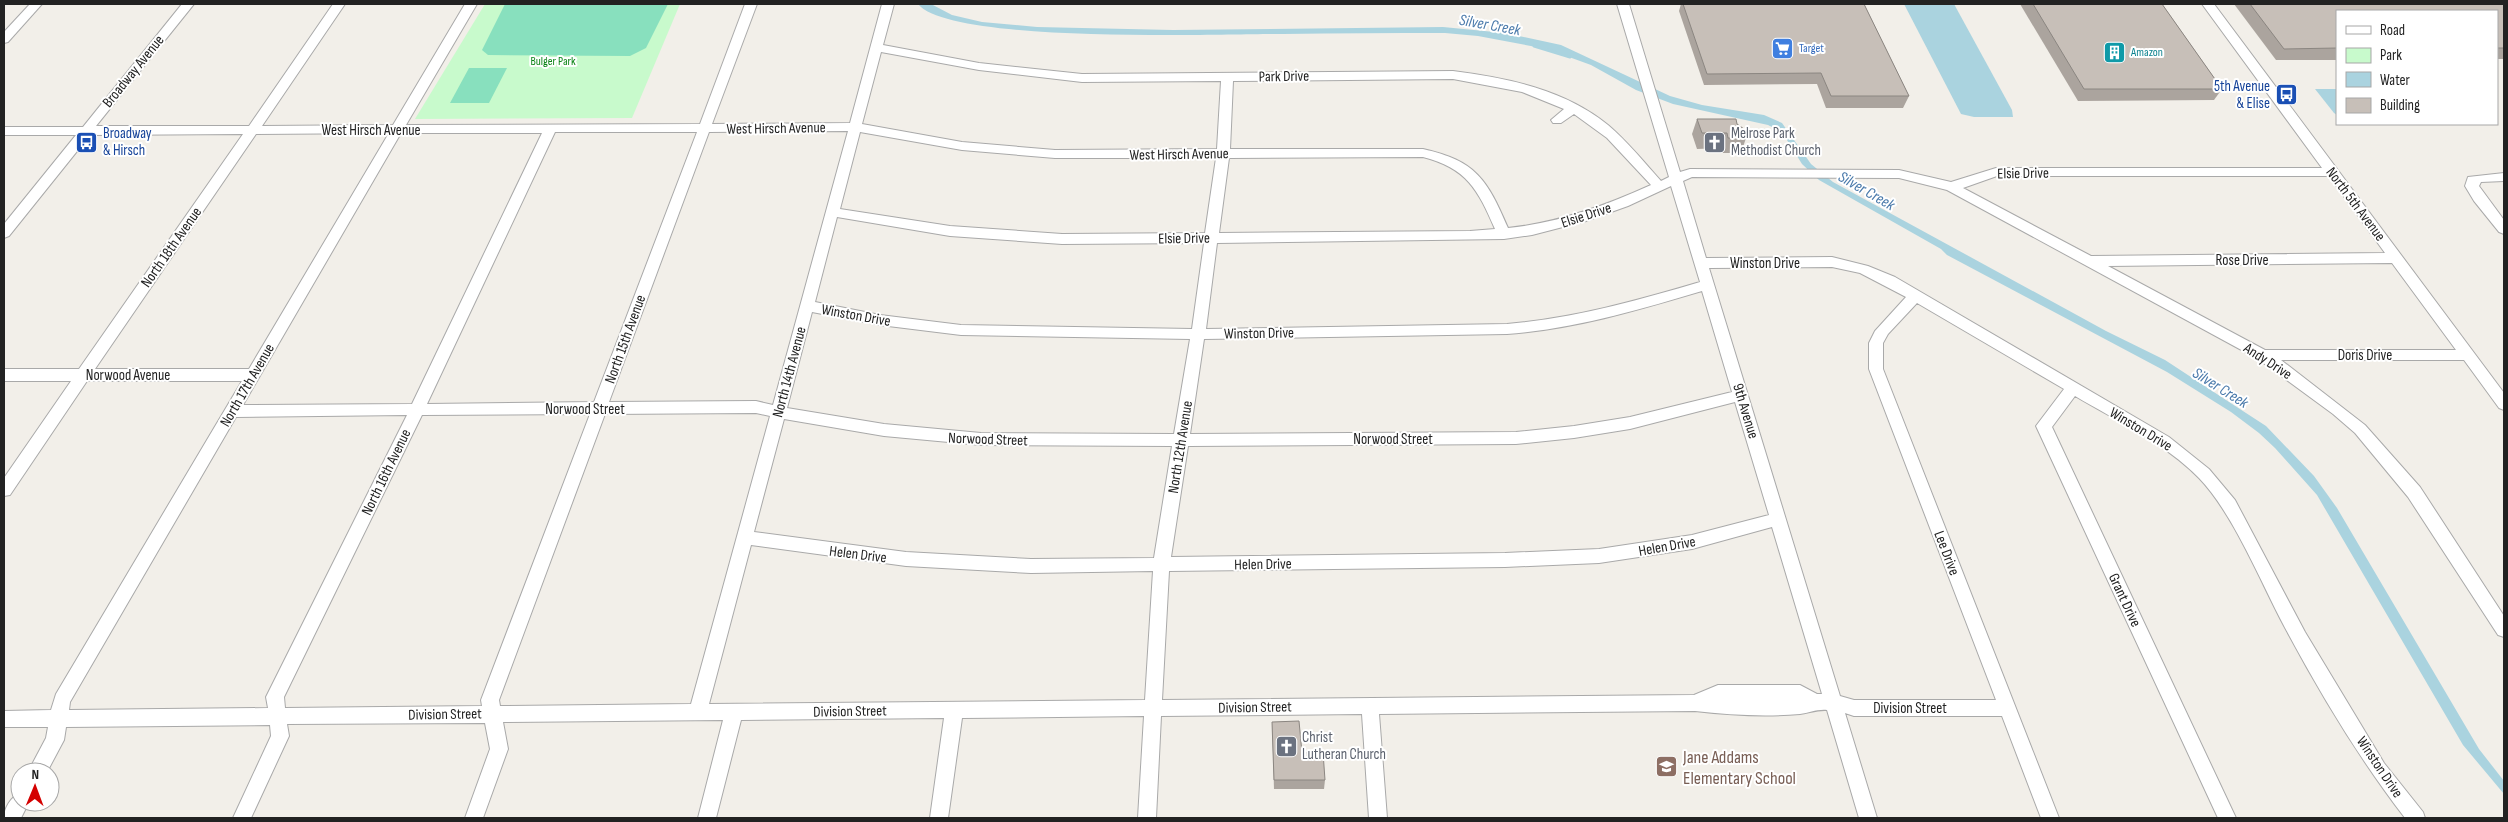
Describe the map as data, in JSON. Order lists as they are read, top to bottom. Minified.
{"streets":{"street":["Broadway Avenue","Park Drive","West Hirsch Avenue","Elsie Drive","North 5th Avenue","North 18th Avenue","Rose Drive","Winston Drive","North 15th Avenue","Doris Drive","Andy Drive","North 14th Avenue","Norwood Avenue","North 17th Avenue","Norwood Street","9th Avenue","North 12th Avenue","North 16th Avenue","Helen Drive","Lee Drive","Grant Drive","Division Street"]},"crossings":[["Broadway Avenue","West Hirsch Avenue"],["Park Drive","Elsie Drive"],["Park Drive","North 14th Avenue"],["Park Drive","North 12th Avenue"],["West Hirsch Avenue","Elsie Drive"],["West Hirsch Avenue","North 18th Avenue"],["West Hirsch Avenue","North 15th Avenue"],["West Hirsch Avenue","North 14th Avenue"],["West Hirsch Avenue","North 17th Avenue"],["West Hirsch Avenue","North 12th Avenue"],["West Hirsch Avenue","North 16th Avenue"],["Elsie Drive","North 5th Avenue"],["Elsie Drive","Andy Drive"],["Elsie Drive","North 14th Avenue"],["Elsie Drive","9th Avenue"],["Elsie Drive","North 12th Avenue"],["North 5th Avenue","Rose Drive"],["North 5th Avenue","Doris Drive"],["North 18th Avenue","Norwood Avenue"],["Rose Drive","Andy Drive"],["Winston Drive","North 14th Avenue"],["Winston Drive","9th Avenue"],["Winston Drive","North 12th Avenue"],["Winston Drive","Lee Drive"],["Winston Drive","Grant Drive"],["North 15th Avenue","Norwood Street"],["North 15th Avenue","Division Street"],["Doris Drive","Andy Drive"],["North 14th Avenue","Norwood Street"],["North 14th Avenue","Helen Drive"],["North 14th Avenue","Division Street"],["Norwood Avenue","North 17th Avenue"],["North 17th Avenue","Norwood Street"],["North 17th Avenue","Division Street"],["Norwood Street","9th Avenue"],["Norwood Street","North 12th Avenue"],["Norwood Street","North 16th Avenue"],["9th Avenue","Helen Drive"],["9th Avenue","Division Street"],["North 12th Avenue","Helen Drive"],["North 12th Avenue","Division Street"],["North 16th Avenue","Division Street"],["Lee Drive","Division Street"]],"water":["Silver Creek"],"parks":["Bulger Park"],"places":{"supermarket":["Target"],"building":["Amazon"],"bus stop":["5th Avenue & Elise","Broadway & Hirsch"],"church":["Melrose Park Methodist Church","Christ Lutheran Church"],"school or university":["Jane Addams Elementary School"]},"legend":["Road","Park","Water","Building"],"north":"top"}
